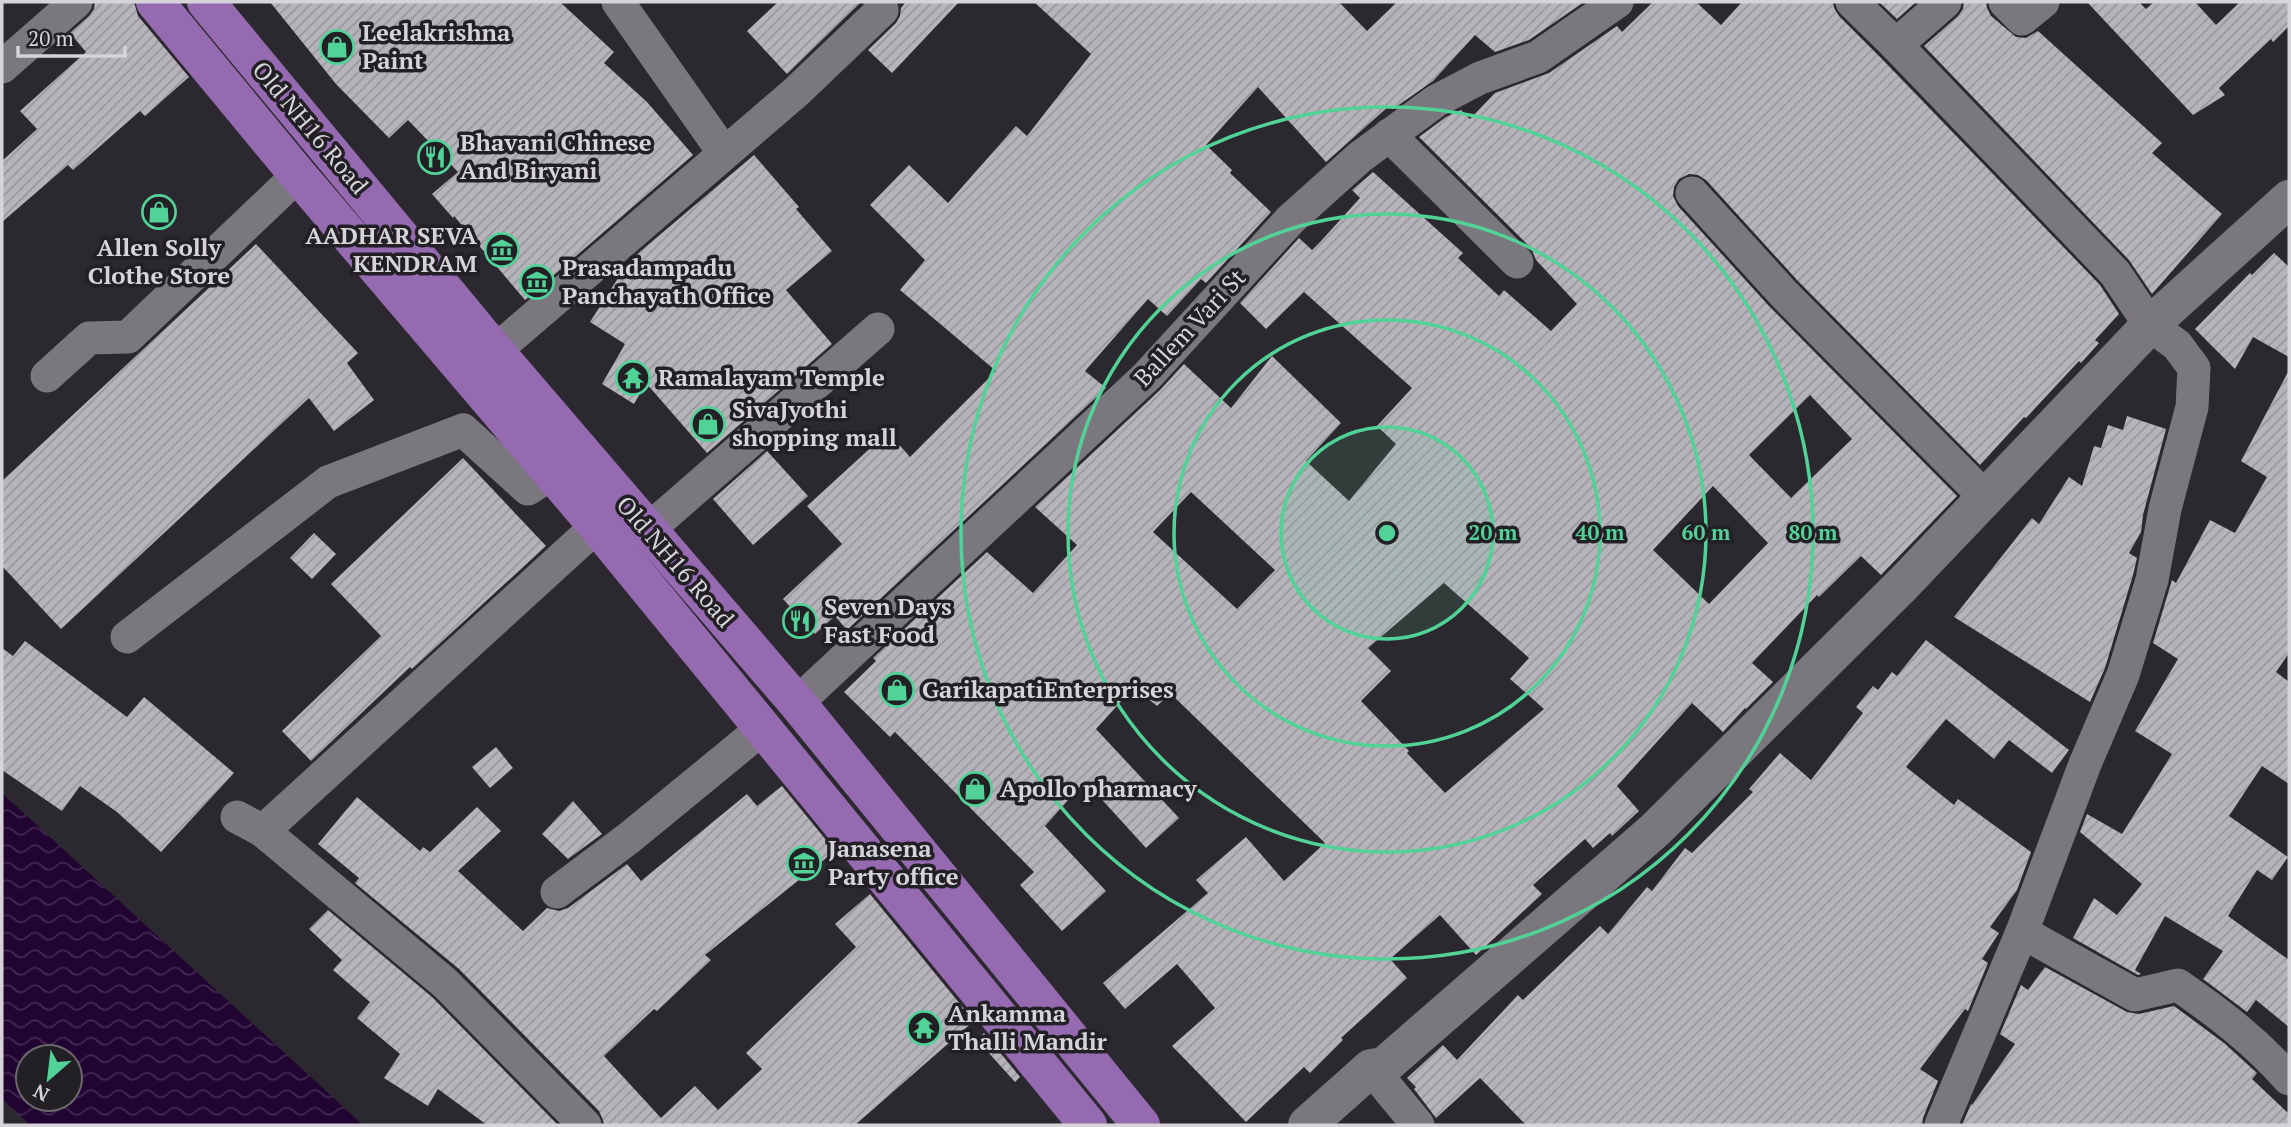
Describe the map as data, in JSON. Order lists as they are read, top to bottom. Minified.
{"streets":{"main road":["Old NH16 Road"],"street":["Ballem Vari St"]},"crossings":[["Old NH16 Road","Ballem Vari St"]],"places":{"shop":["Leelakrishna Paint","Allen Solly Clothe Store","SivaJyothi shopping mall","GarikapatiEnterprises","Apollo pharmacy"],"restaurant":["Bhavani Chinese And Biryani","Seven Days Fast Food"],"museum":["AADHAR SEVA KENDRAM","Prasadampadu Panchayath Office","Janasena Party office"],"temple":["Ramalayam Temple","Ankamma Thalli Mandir"]},"scale_bar":"20 m","north":"bottom left","rings":["20 m","40 m","60 m","80 m"]}
